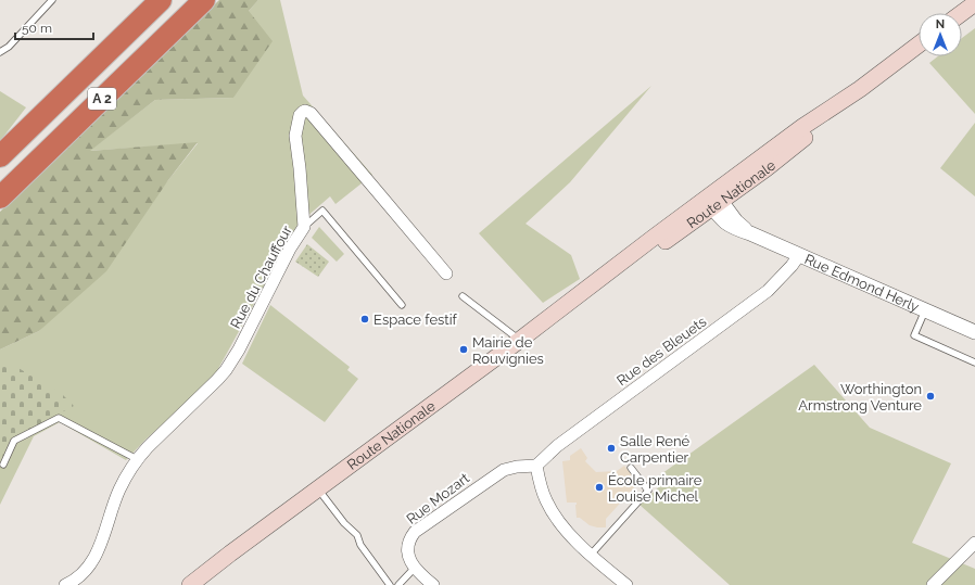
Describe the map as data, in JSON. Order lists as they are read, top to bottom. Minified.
{"streets":{"highway":["A 2"],"main road":["Route Nationale"],"street":["Rue du Chauffour","Rue Edmond Herly","Rue des Bleuets","Rue Mozart"]},"crossings":[["Route Nationale","Rue Edmond Herly"],["Rue Edmond Herly","Rue des Bleuets"],["Rue des Bleuets","Rue Mozart"]],"places":["Espace festif","Mairie de Rouvignies","Worthington Armstrong Venture","Salle René Carpentier","École primaire Louise Michel"],"scale_bar":"50 m","north":"top"}
